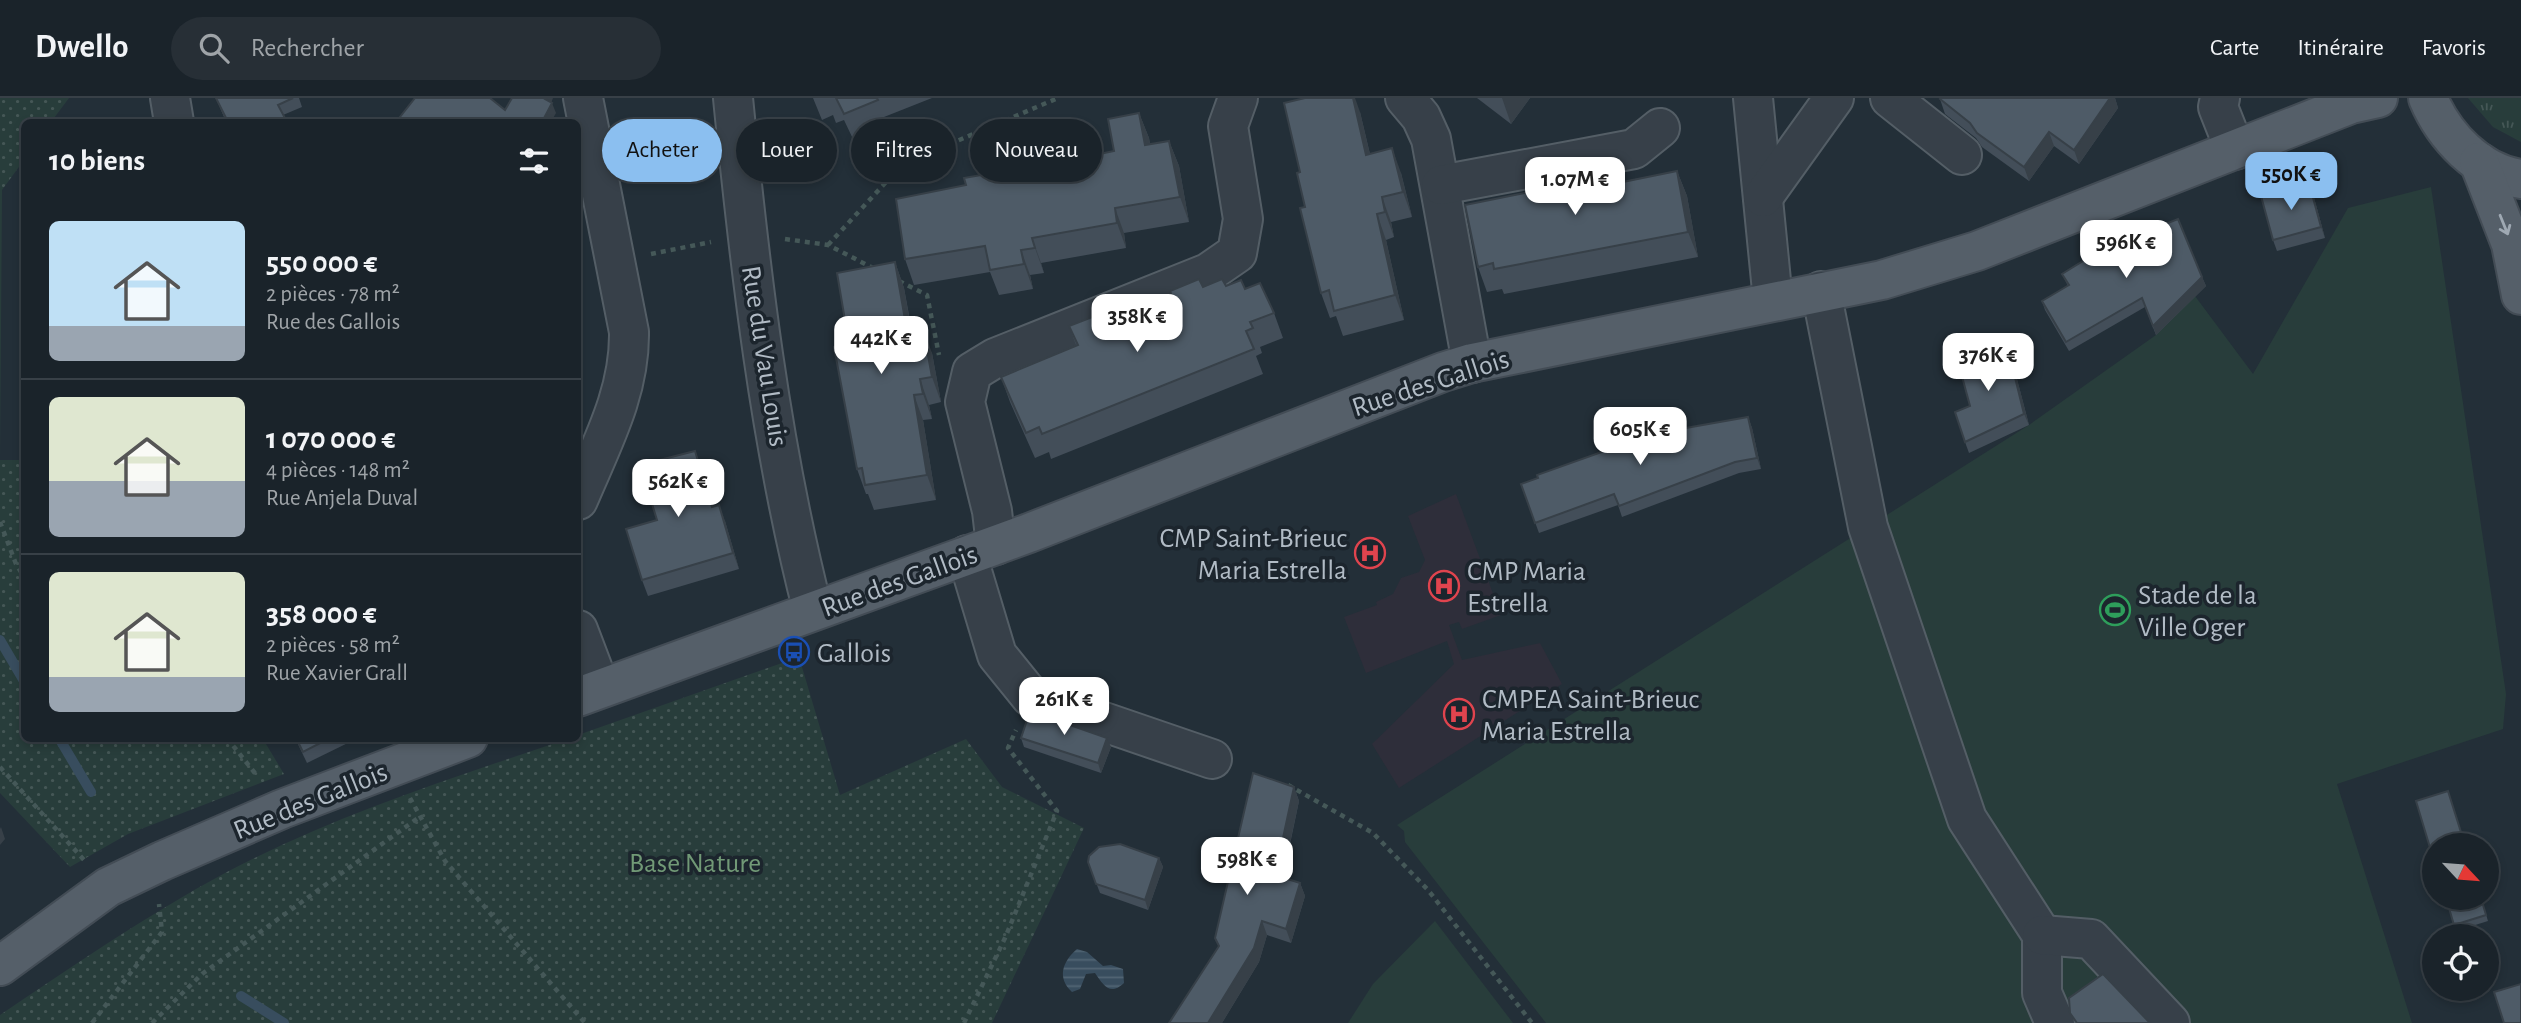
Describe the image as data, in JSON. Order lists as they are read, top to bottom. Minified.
{"streets":{"main road":["Rue des Gallois"],"street":["Rue du Vau Louis"]},"crossings":[["Rue du Vau Louis","Rue des Gallois"]],"parks":["Base Nature"],"places":{"hospital":["CMP Saint-Brieuc Maria Estrella","CMP Maria Estrella","CMPEA Saint-Brieuc Maria Estrella"],"sports":["Stade de la Ville Oger"],"bus stop":["Gallois"]},"north":"bottom right","page":{"header":"Dwello","search":"Rechercher","nav":["Carte","Itinéraire","Favoris"],"chip":["Acheter","Louer","Filtres","Nouveau"],"heading":"10 biens","price":["550K €","1.07M €","596K €","358K €","442K €","376K €","605K €","562K €","261K €","598K €"],"list":[{"name":"550 000 €","note":"2 pièces · 78 m² · Rue des Gallois"},{"name":"1 070 000 €","note":"4 pièces · 148 m² · Rue Anjela Duval"},{"name":"358 000 €","note":"2 pièces · 58 m² · Rue Xavier Grall"}]}}
